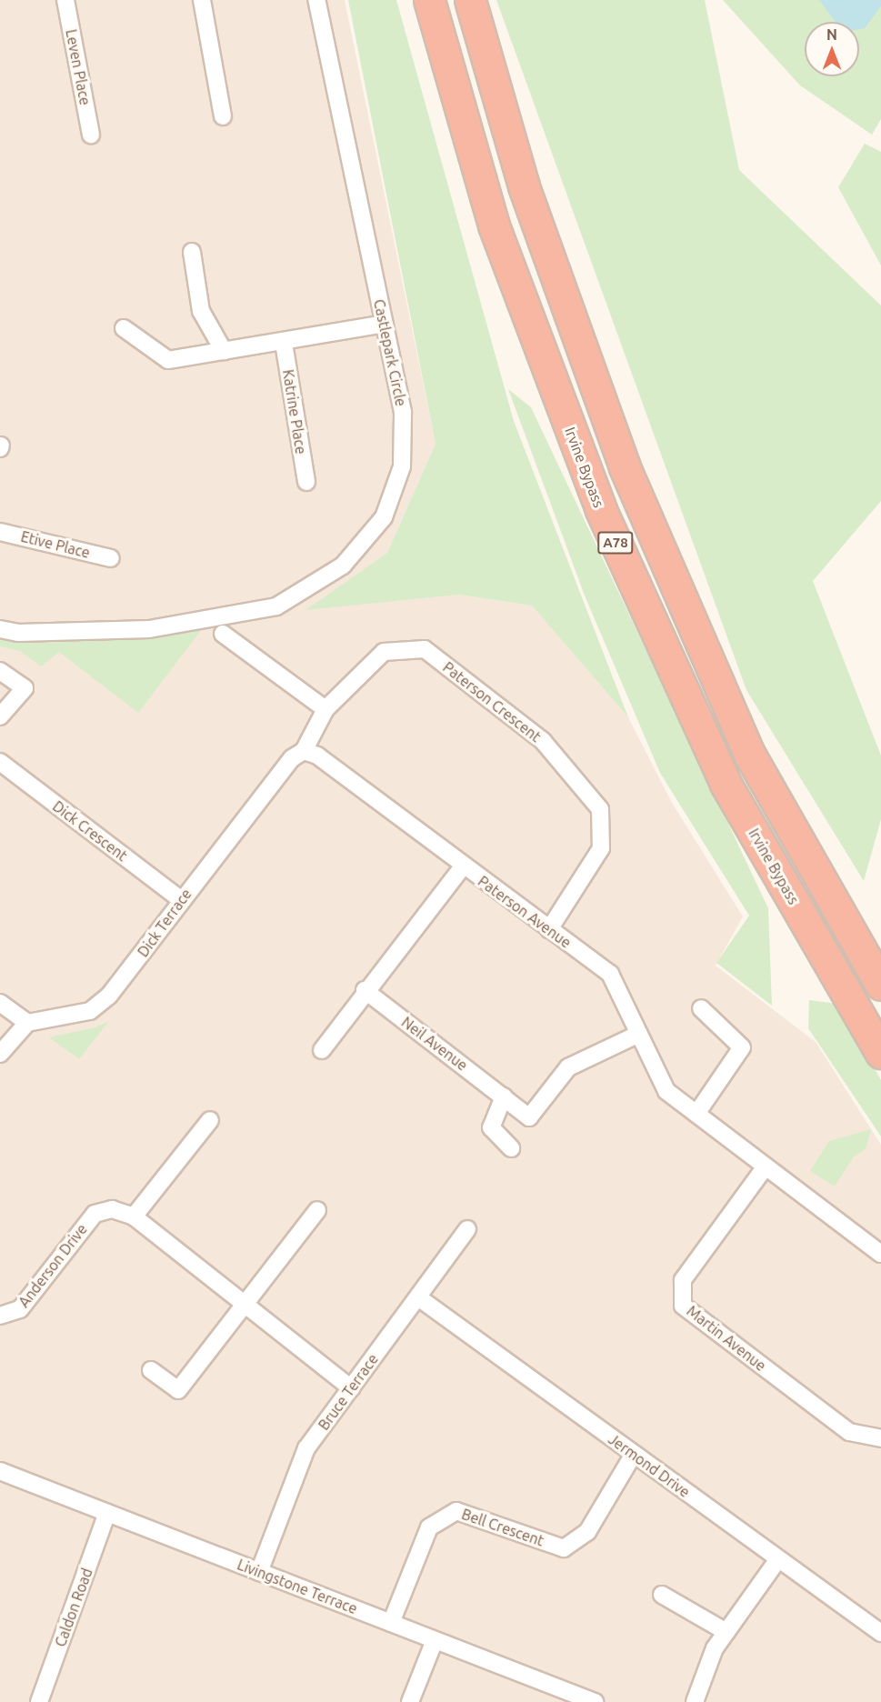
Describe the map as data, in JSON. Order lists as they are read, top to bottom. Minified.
{"streets":{"highway":["Irvine Bypass","A78"],"street":["Leven Place","Castlepark Circle","Katrine Place","Etive Place","Paterson Crescent","Dick Crescent","Paterson Avenue","Dick Terrace","Neil Avenue","Anderson Drive","Martin Avenue","Bruce Terrace","Jermond Drive","Bell Crescent","Livingstone Terrace","Caldon Road"]},"crossings":[["Paterson Crescent","Paterson Avenue"],["Paterson Crescent","Dick Terrace"],["Dick Crescent","Dick Terrace"],["Paterson Avenue","Dick Terrace"],["Paterson Avenue","Neil Avenue"],["Paterson Avenue","Martin Avenue"],["Anderson Drive","Bruce Terrace"],["Bruce Terrace","Jermond Drive"],["Bruce Terrace","Livingstone Terrace"],["Jermond Drive","Bell Crescent"],["Bell Crescent","Livingstone Terrace"],["Livingstone Terrace","Caldon Road"]],"north":"top"}
